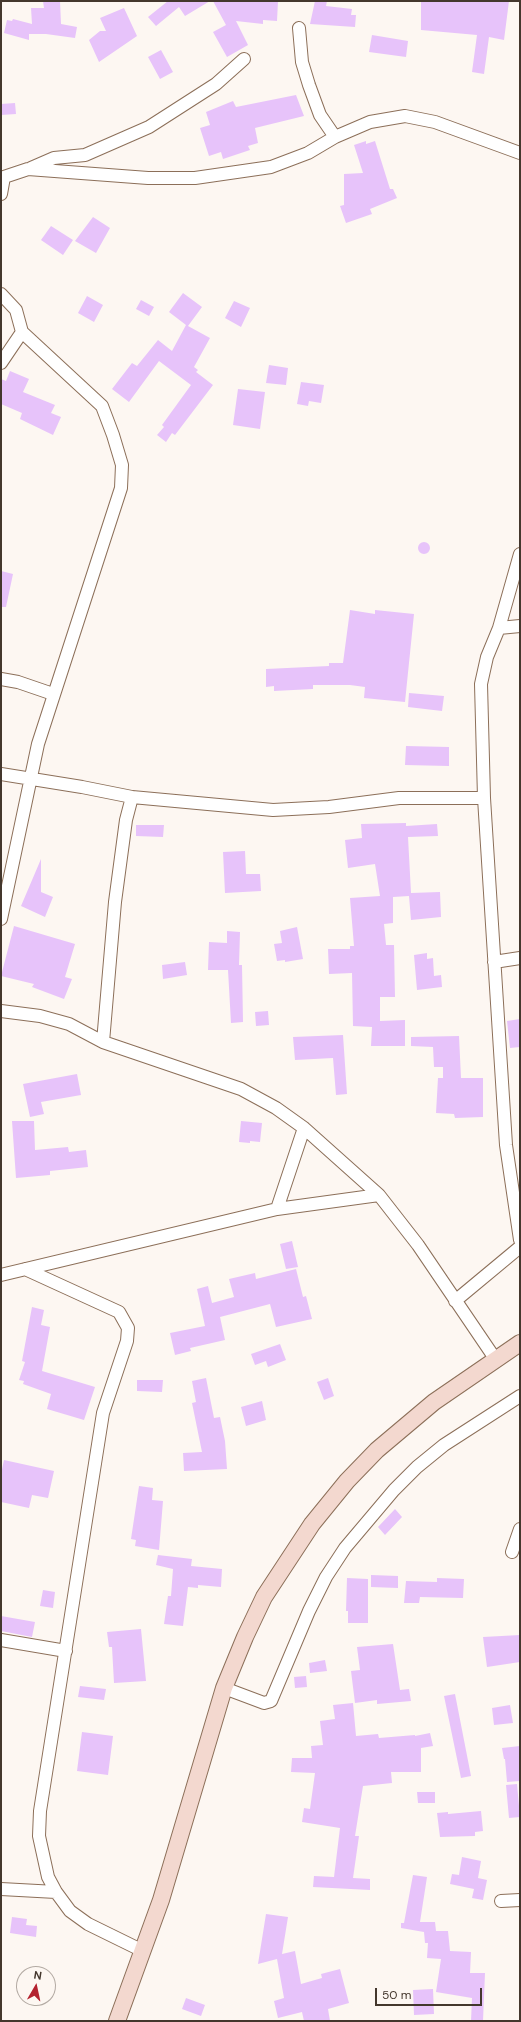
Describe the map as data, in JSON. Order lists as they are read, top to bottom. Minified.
{"scale_bar":"50 m","north":"top"}
